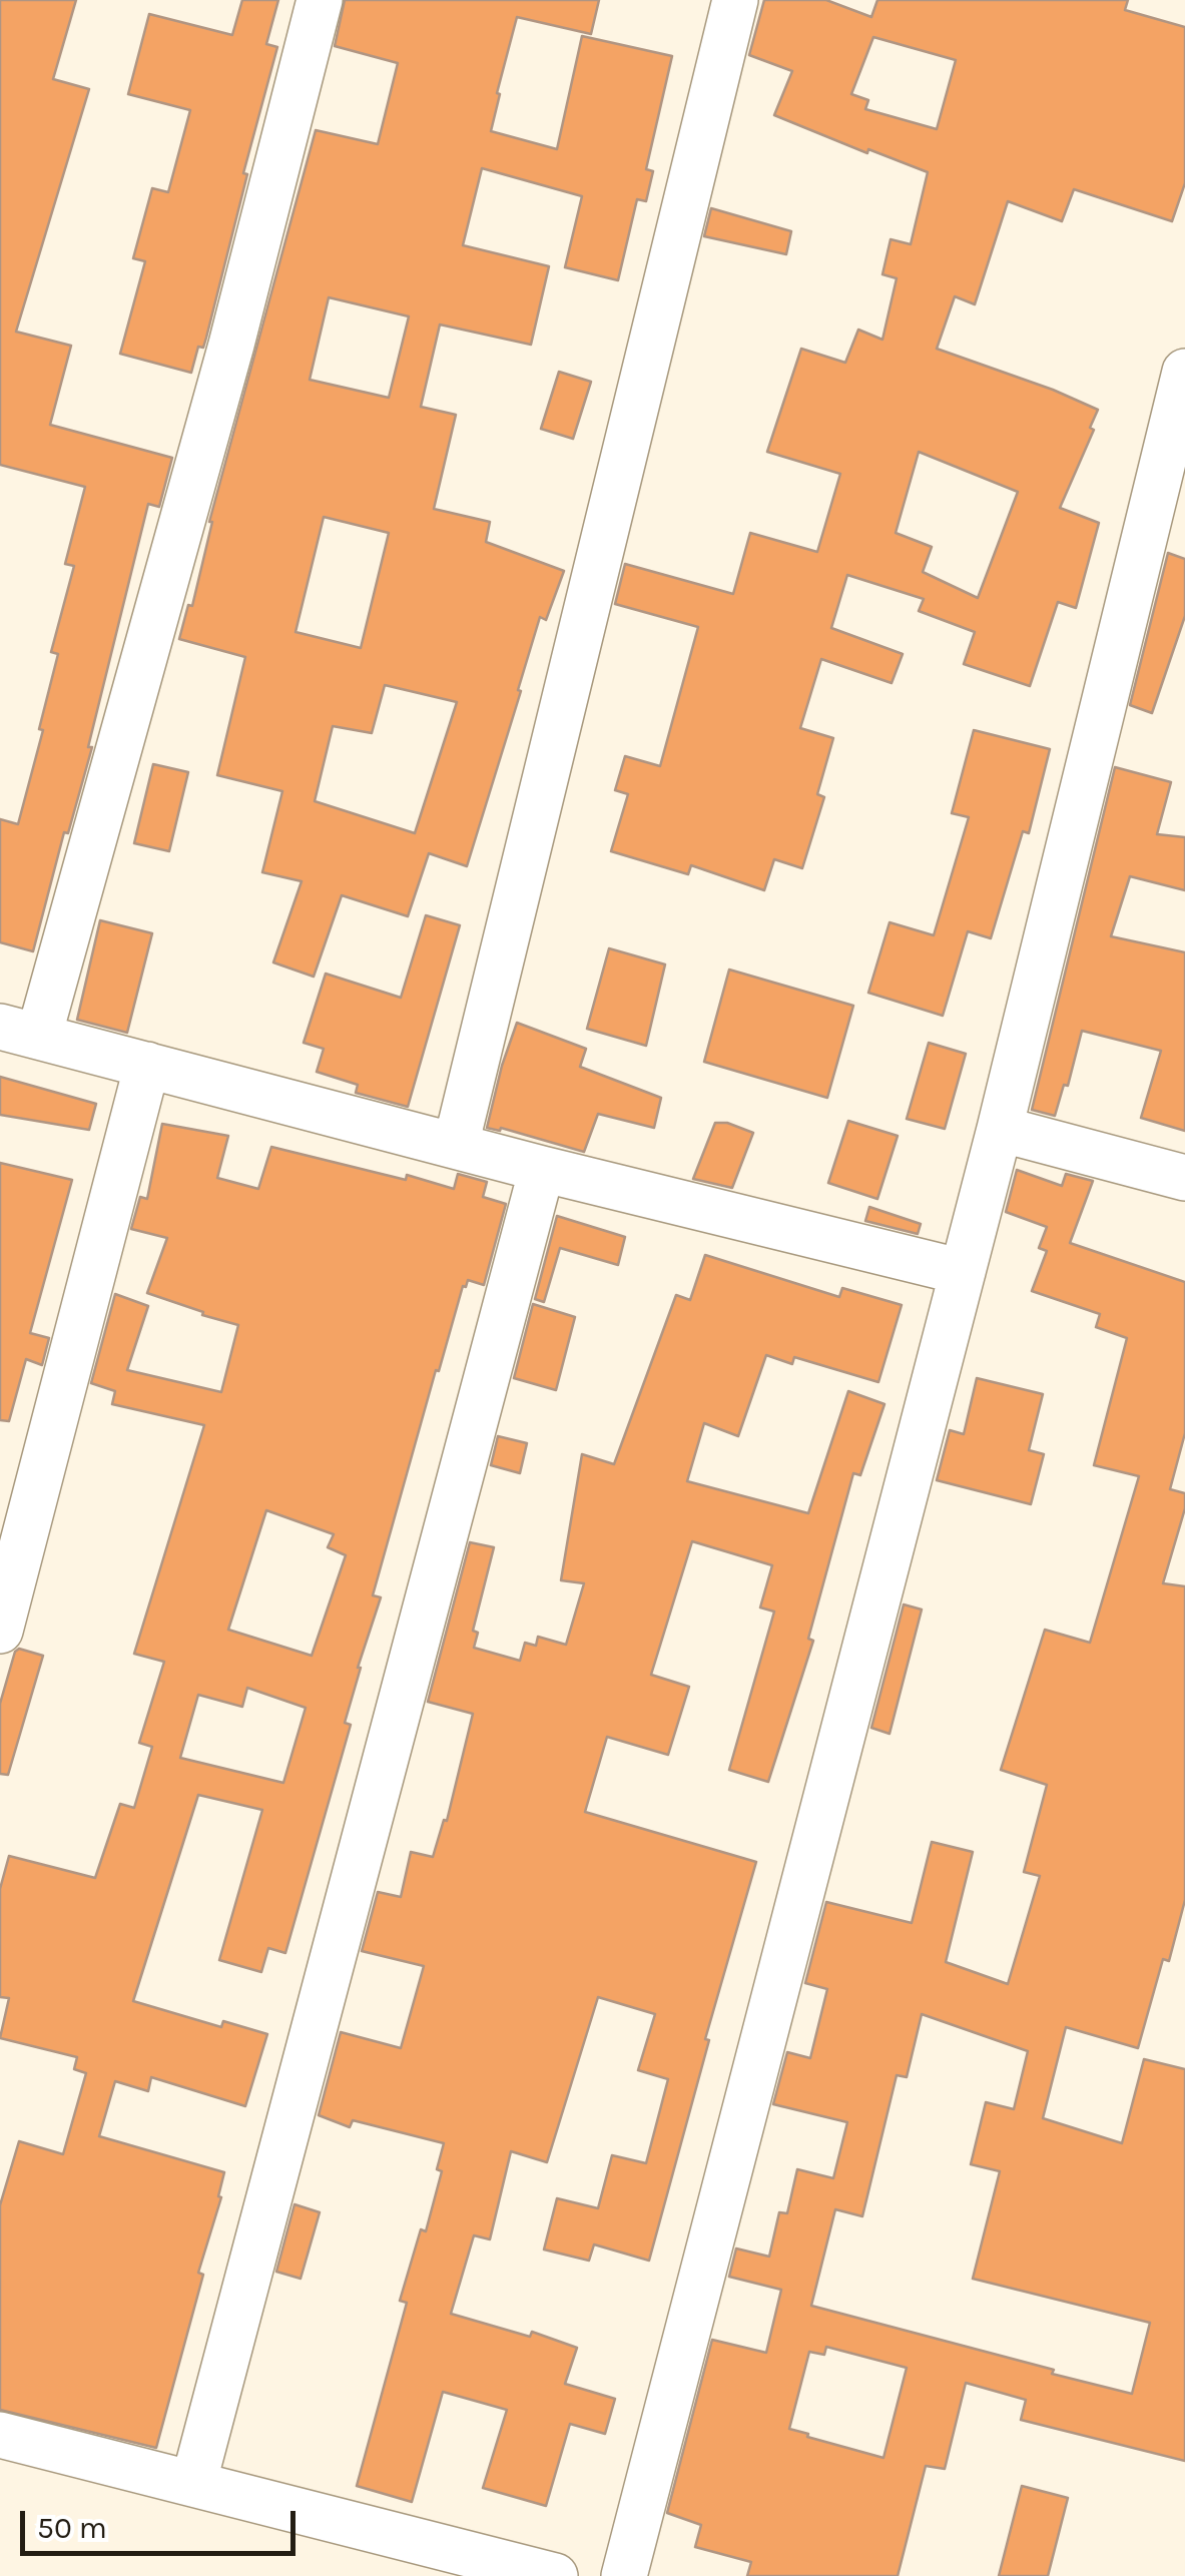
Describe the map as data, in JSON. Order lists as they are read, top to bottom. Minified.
{"scale_bar":"50 m"}
